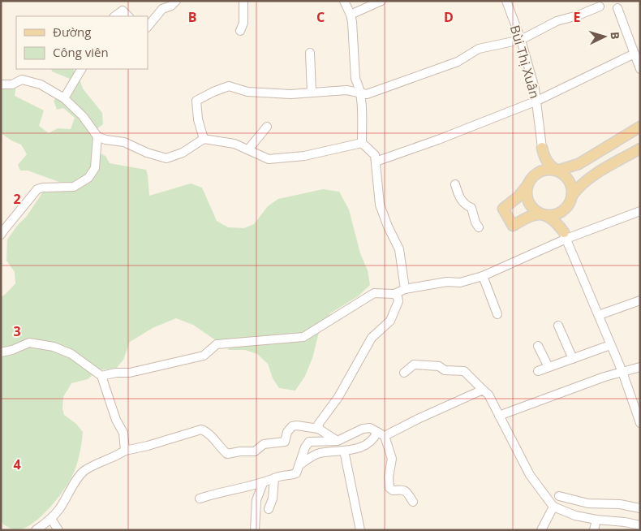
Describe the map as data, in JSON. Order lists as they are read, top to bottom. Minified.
{"streets":{"street":["Bùi Thị Xuân"]},"legend":["Đường","Công viên"],"north":"right","grid":{"columns":["B","C","D","E"],"rows":["2","3","4"]}}
